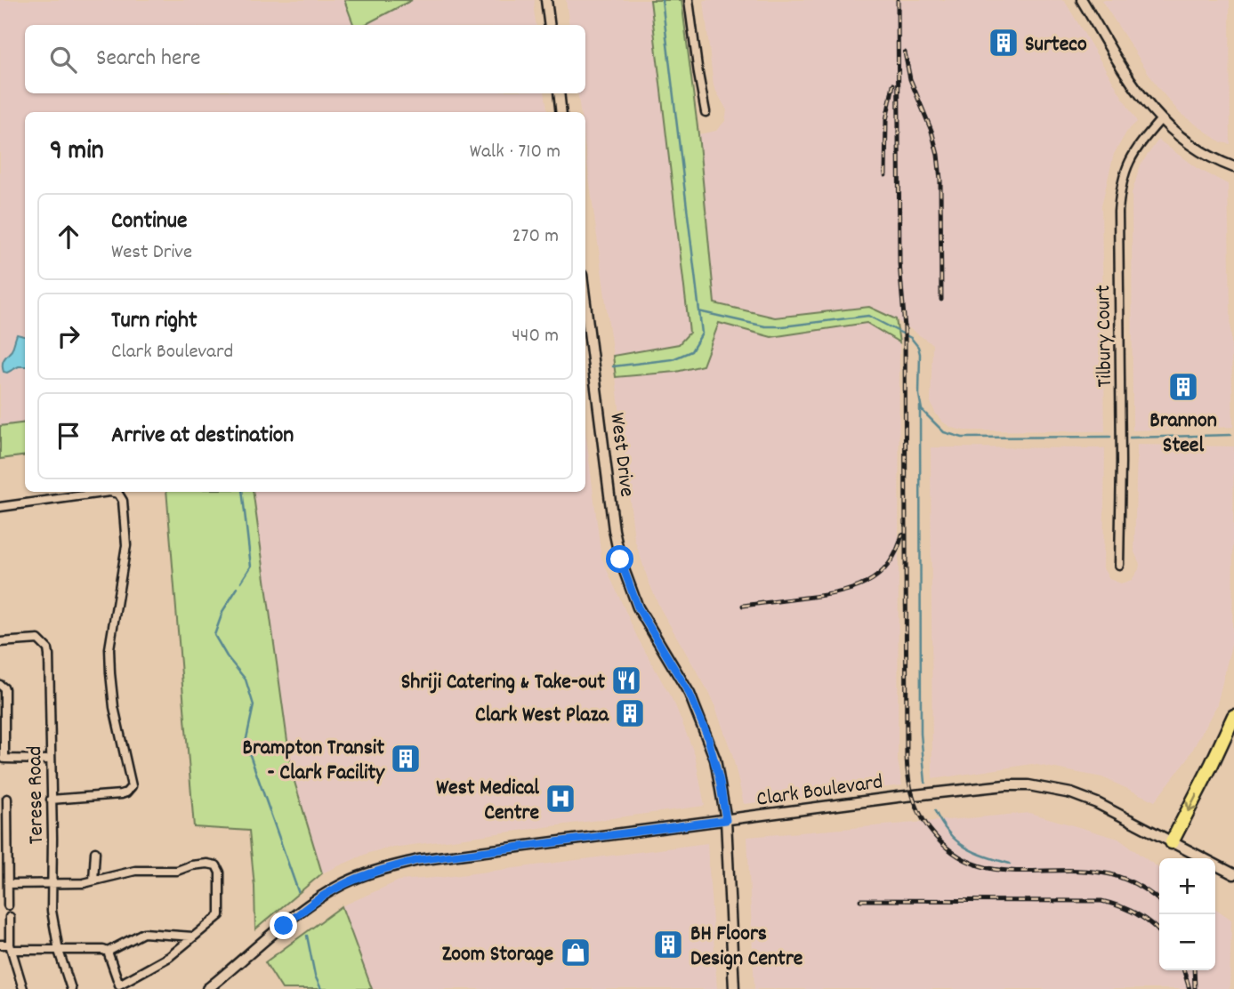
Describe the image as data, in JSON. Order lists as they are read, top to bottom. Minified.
{"streets":{"street":["Tilbury Court","West Drive","Clark Boulevard","Terese Road"]},"crossings":[["West Drive","Clark Boulevard"]],"places":{"building":["Surteco","Brannon Steel","Clark West Plaza","Brampton Transit - Clark Facility","BH Floors Design Centre"],"restaurant":["Shriji Catering & Take-out"],"hospital":["West Medical Centre"],"shop":["Zoom Storage"]},"page":{"search":"Search here","heading":["9 min","Walk · 710 m"],"list":[["Continue","West Drive","270 m"],["Turn right","Clark Boulevard","440 m"],"Arrive at destination"],"map_buttons":["+","−"]}}
